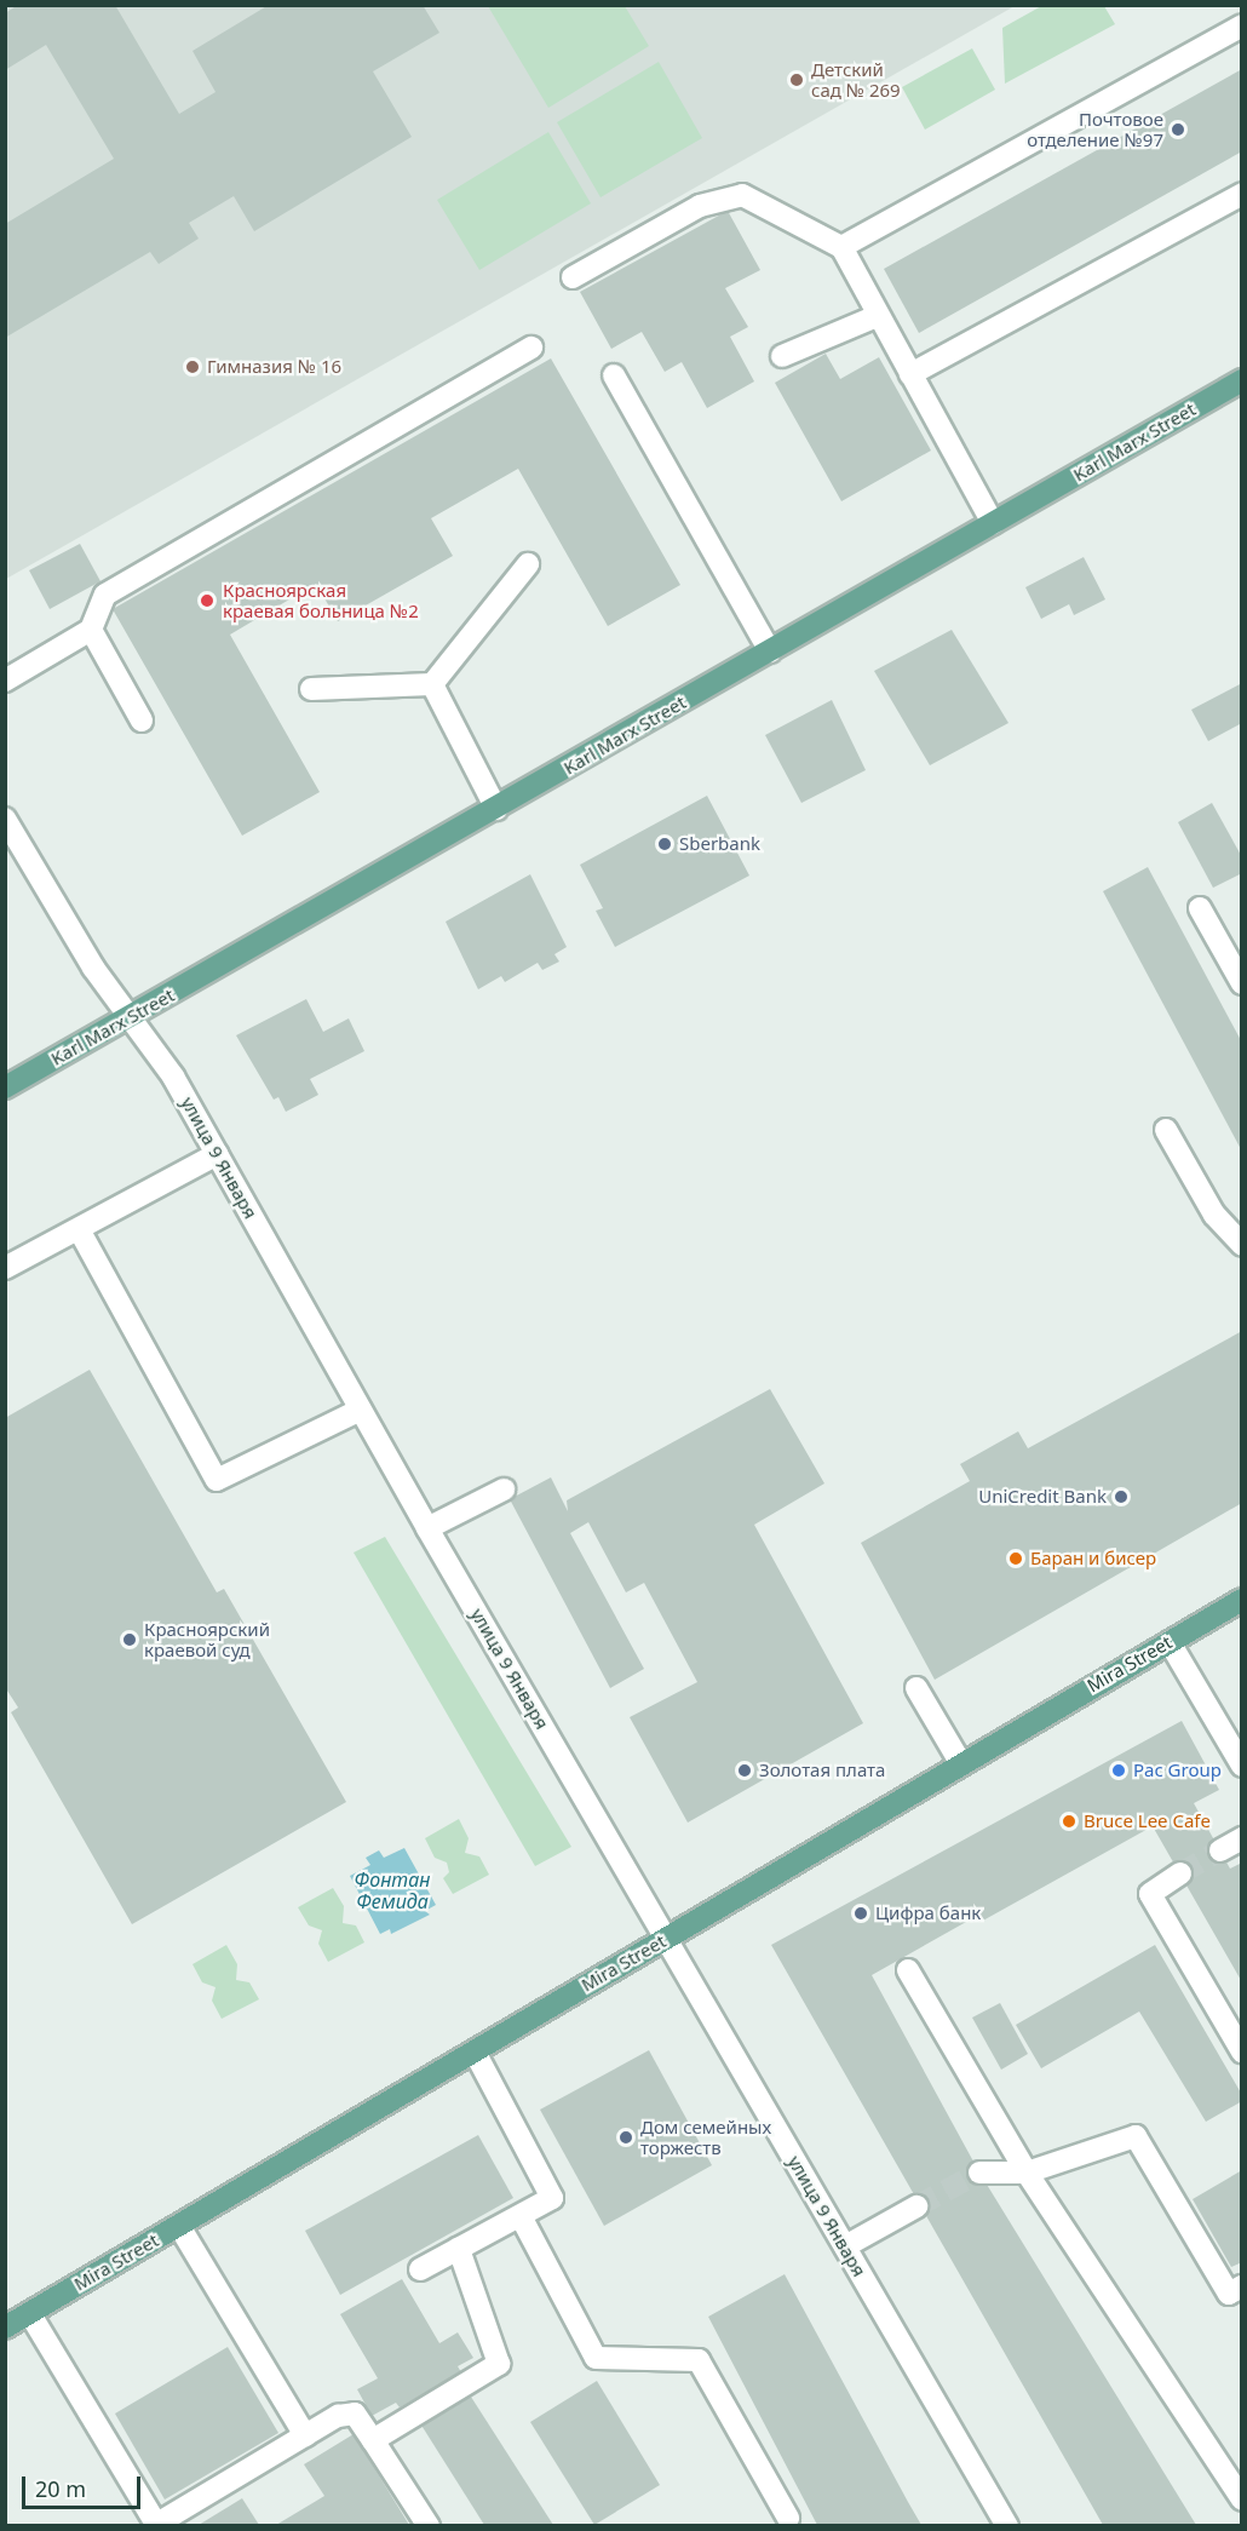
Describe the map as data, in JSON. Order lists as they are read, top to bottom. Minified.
{"streets":{"main road":["Karl Marx Street","Mira Street"],"street":["улица 9 Января"]},"crossings":[["Karl Marx Street","улица 9 Января"],["улица 9 Января","Mira Street"]],"water":["Фонтан Фемида"],"places":["Детский сад № 269","Почтовое отделение №97","Гимназия № 16","Красноярская краевая больница №2","Sberbank","UniCredit Bank","Баран и бисер","Красноярский краевой суд","Золотая плата","Pac Group","Bruce Lee Cafe","Цифра банк","Дом семейных торжеств"],"scale_bar":"20 m"}
